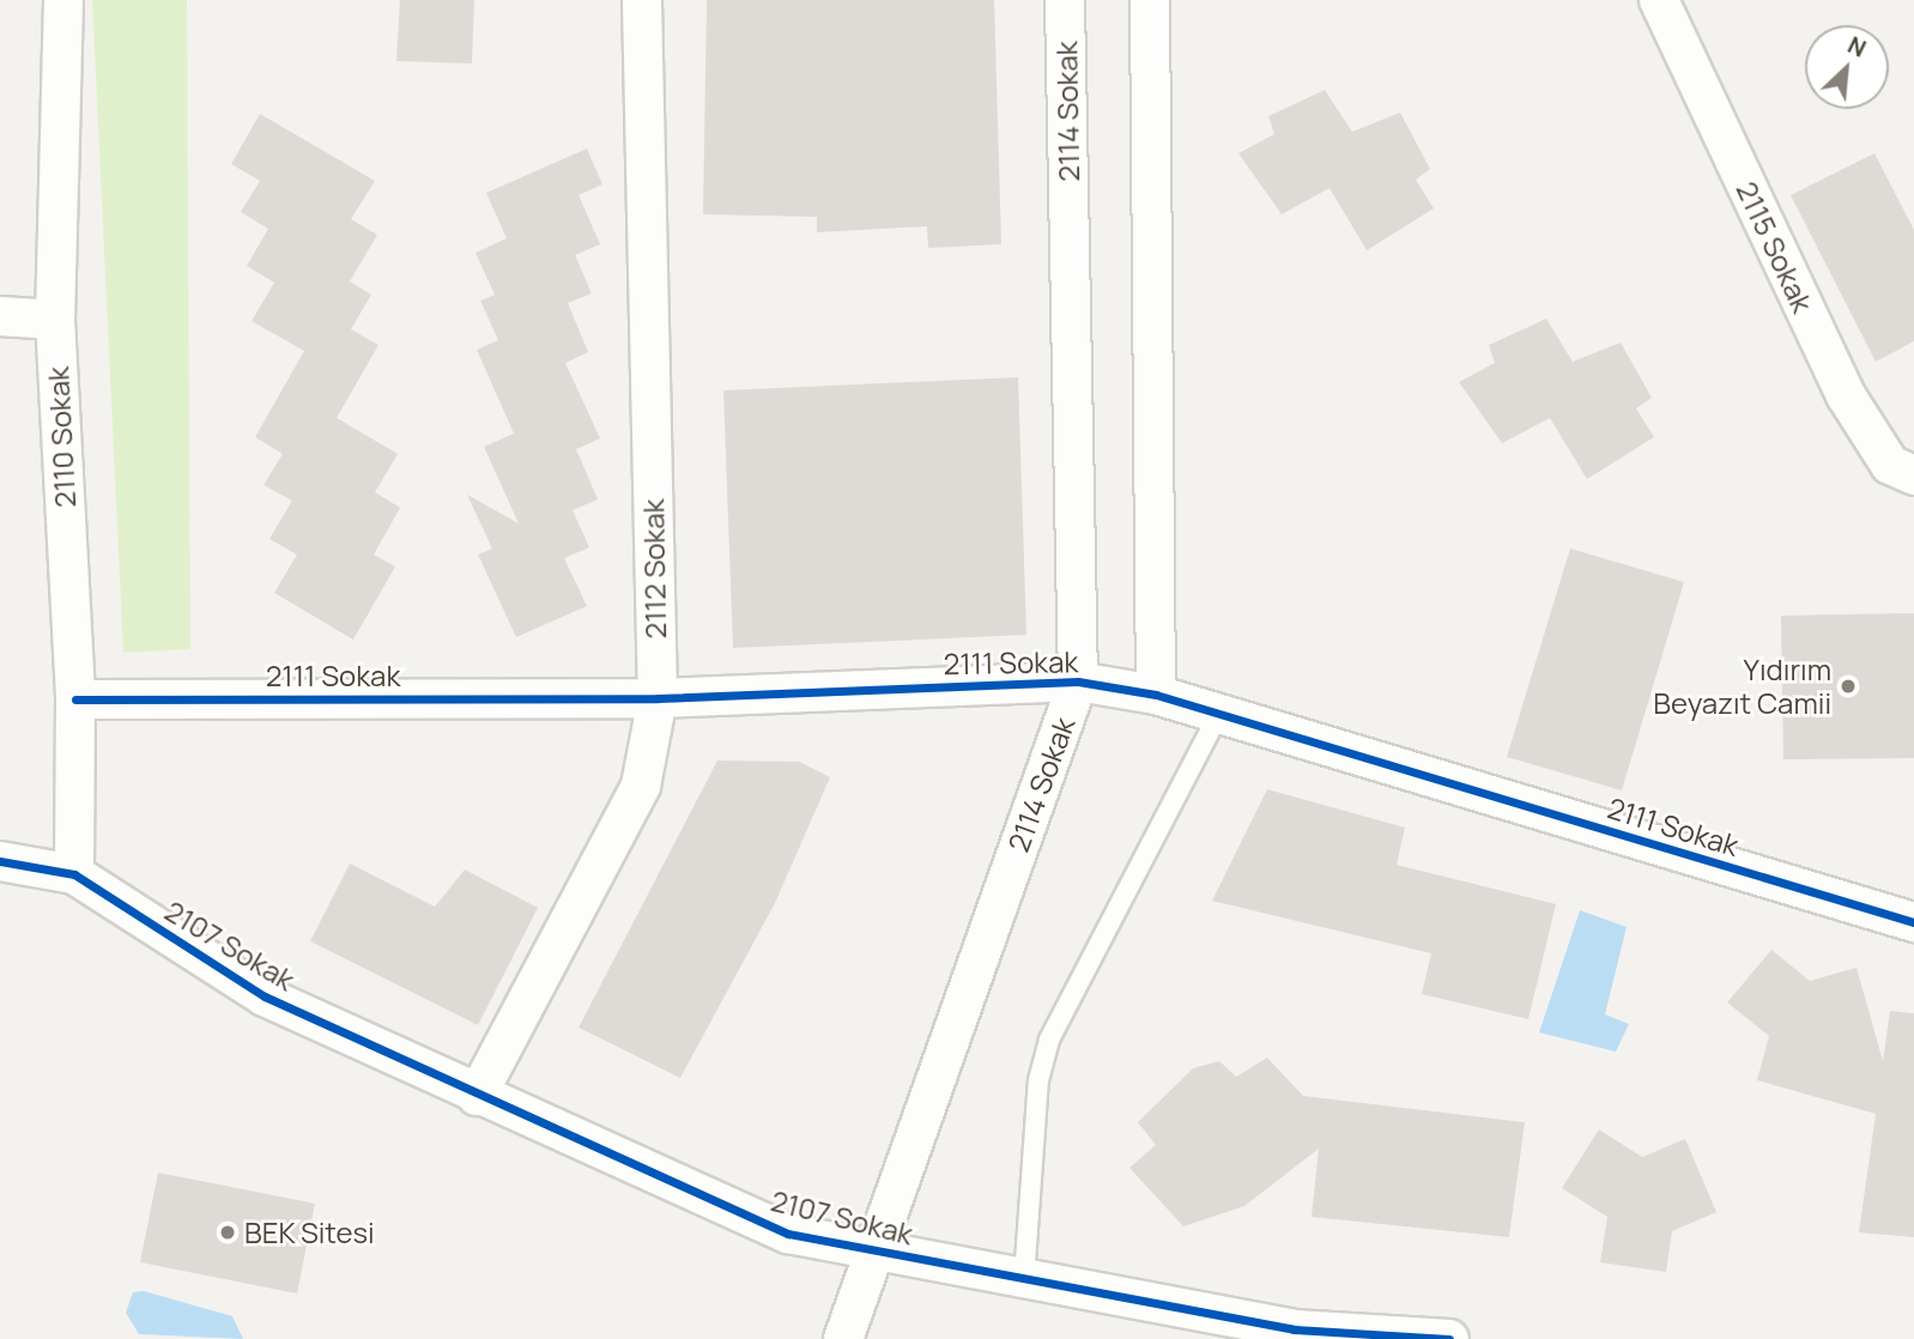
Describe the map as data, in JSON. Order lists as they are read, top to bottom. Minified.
{"streets":{"street":["2114 Sokak","2115 Sokak","2110 Sokak","2112 Sokak","2111 Sokak","2107 Sokak"]},"crossings":[["2114 Sokak","2111 Sokak"],["2114 Sokak","2107 Sokak"],["2110 Sokak","2111 Sokak"],["2110 Sokak","2107 Sokak"],["2112 Sokak","2111 Sokak"],["2112 Sokak","2107 Sokak"]],"places":["Yıdırım Beyazıt Camii","BEK Sitesi"],"north":"top right"}
